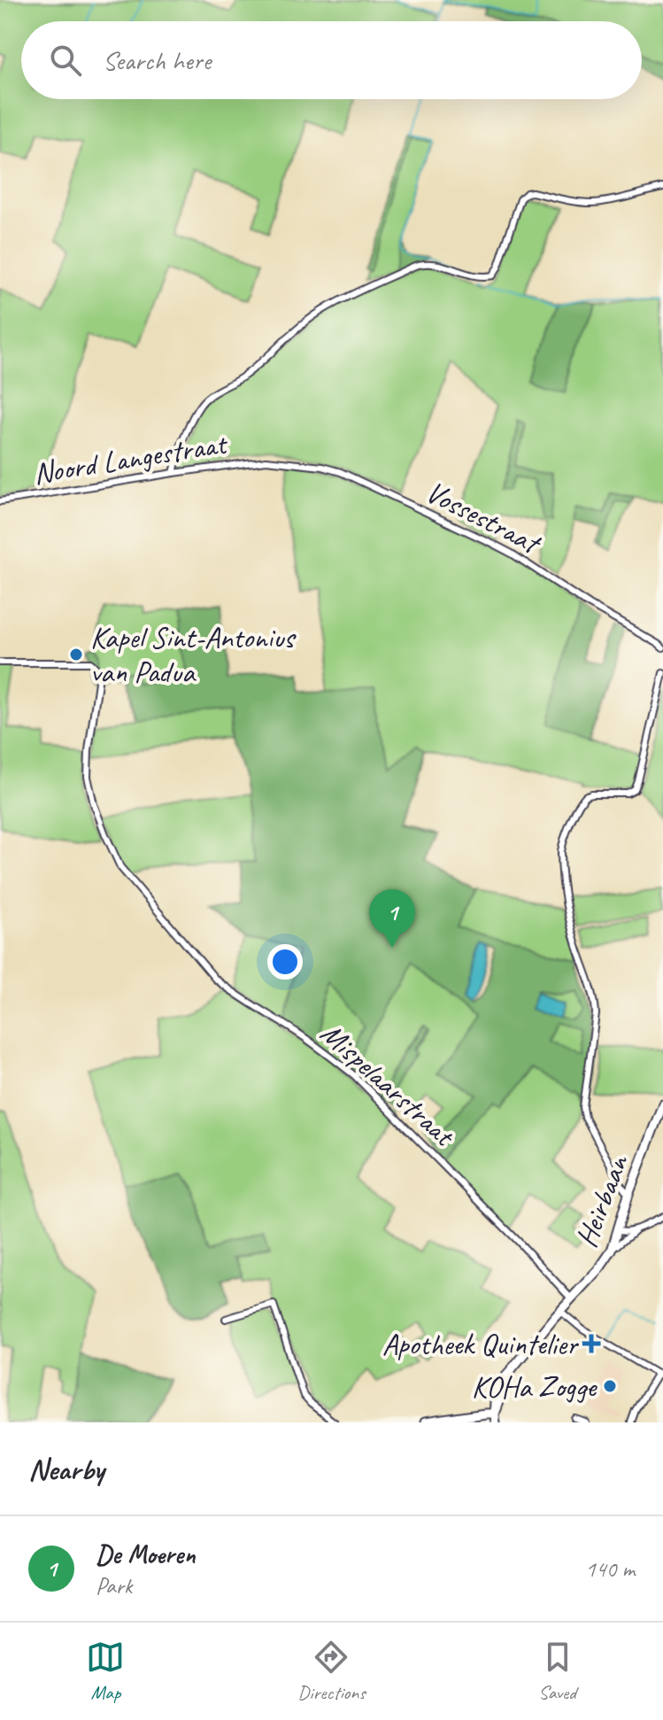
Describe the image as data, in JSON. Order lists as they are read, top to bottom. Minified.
{"streets":{"main road":["Heirbaan"],"street":["Noord Langestraat","Vossestraat","Mispelaarstraat"]},"crossings":[["Noord Langestraat","Vossestraat"],["Mispelaarstraat","Heirbaan"]],"places":{"other":["Kapel Sint-Antonius van Padua","KOHa Zogge"],"health":["Apotheek Quintelier"]},"page":{"search":"Search here","pins":"1","heading":"Nearby","list":[{"mark":"1","name":"De Moeren","note":"Park","value":"140 m"}],"nav":["Map","Directions","Saved"]}}
